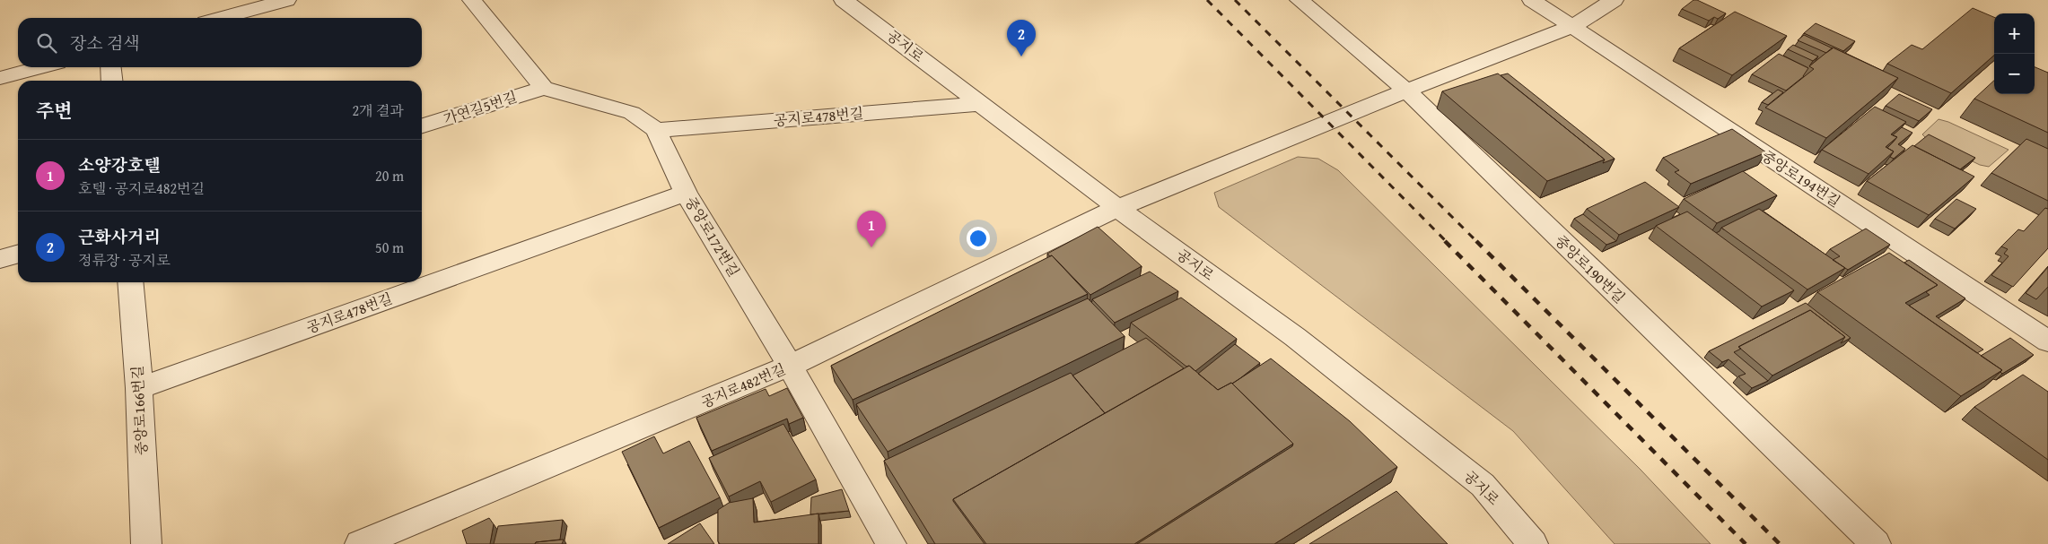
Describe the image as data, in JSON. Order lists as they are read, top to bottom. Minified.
{"streets":{"street":["공지로","가연길5번길","공지로478번길","중앙로194번길","중앙로172번길","중앙로190번길","공지로482번길","중앙로166번길"]},"crossings":[["공지로","공지로478번길"],["공지로","공지로482번길"],["가연길5번길","중앙로172번길"],["공지로478번길","중앙로172번길"],["공지로478번길","중앙로166번길"],["중앙로194번길","공지로482번길"],["중앙로172번길","공지로482번길"],["중앙로190번길","공지로482번길"]],"page":{"map_buttons":["+","−"],"search":"장소 검색","pins":["2","1"],"heading":["주변","2개 결과"],"list":[{"mark":"1","name":"소양강호텔","note":"호텔 · 공지로482번길","value":"20 m"},{"mark":"2","name":"근화사거리","note":"정류장 · 공지로","value":"50 m"}]}}
